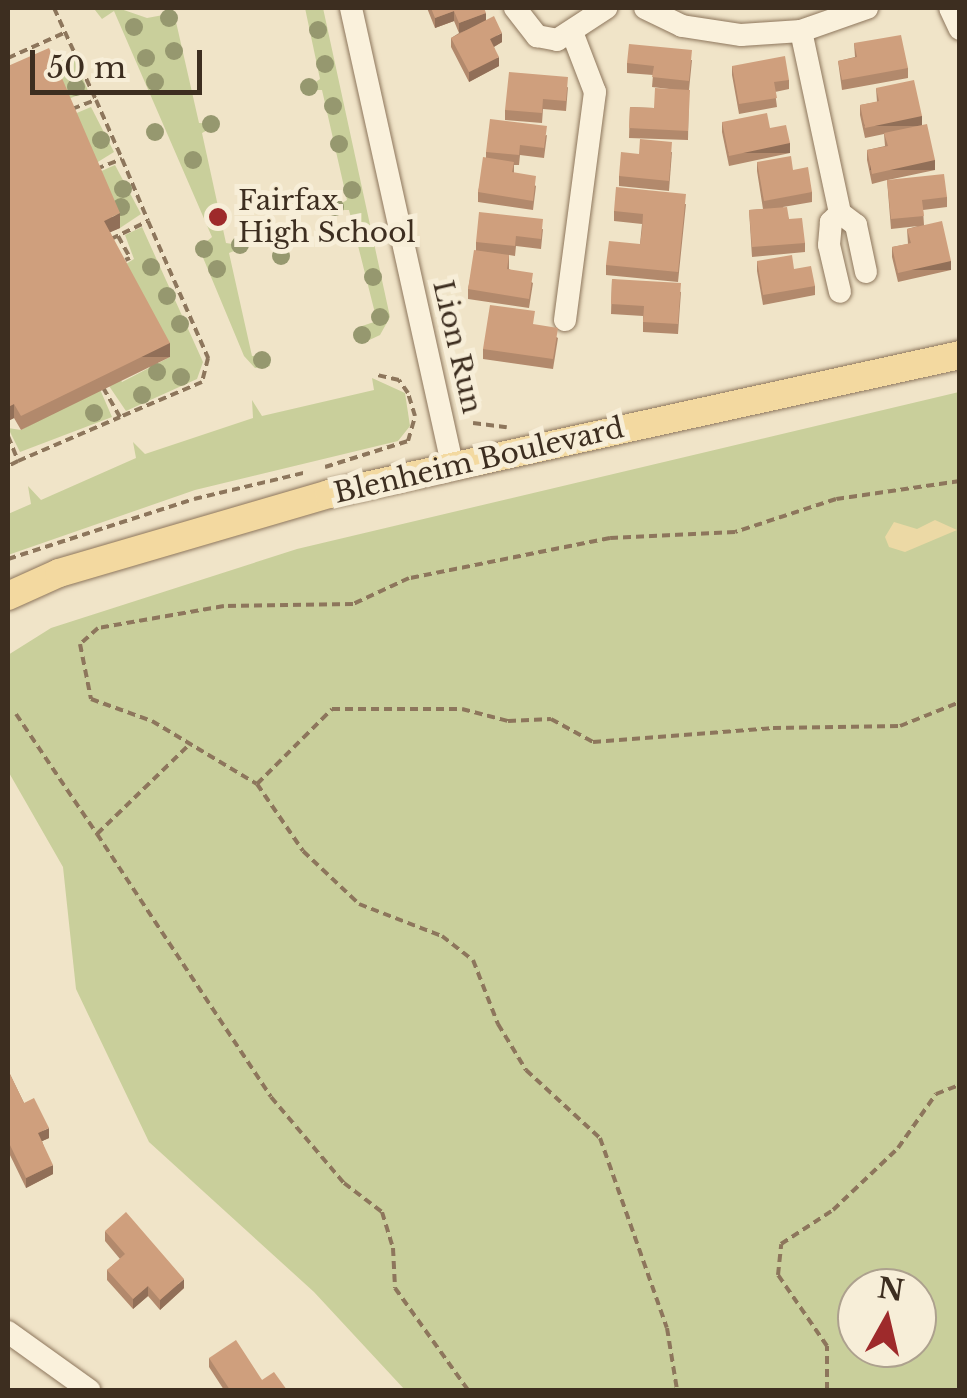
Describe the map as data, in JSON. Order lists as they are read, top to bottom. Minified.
{"streets":{"main road":["Blenheim Boulevard"],"street":["Lion Run"]},"crossings":[["Lion Run","Blenheim Boulevard"]],"places":["Fairfax High School"],"scale_bar":"50 m","north":"top"}
